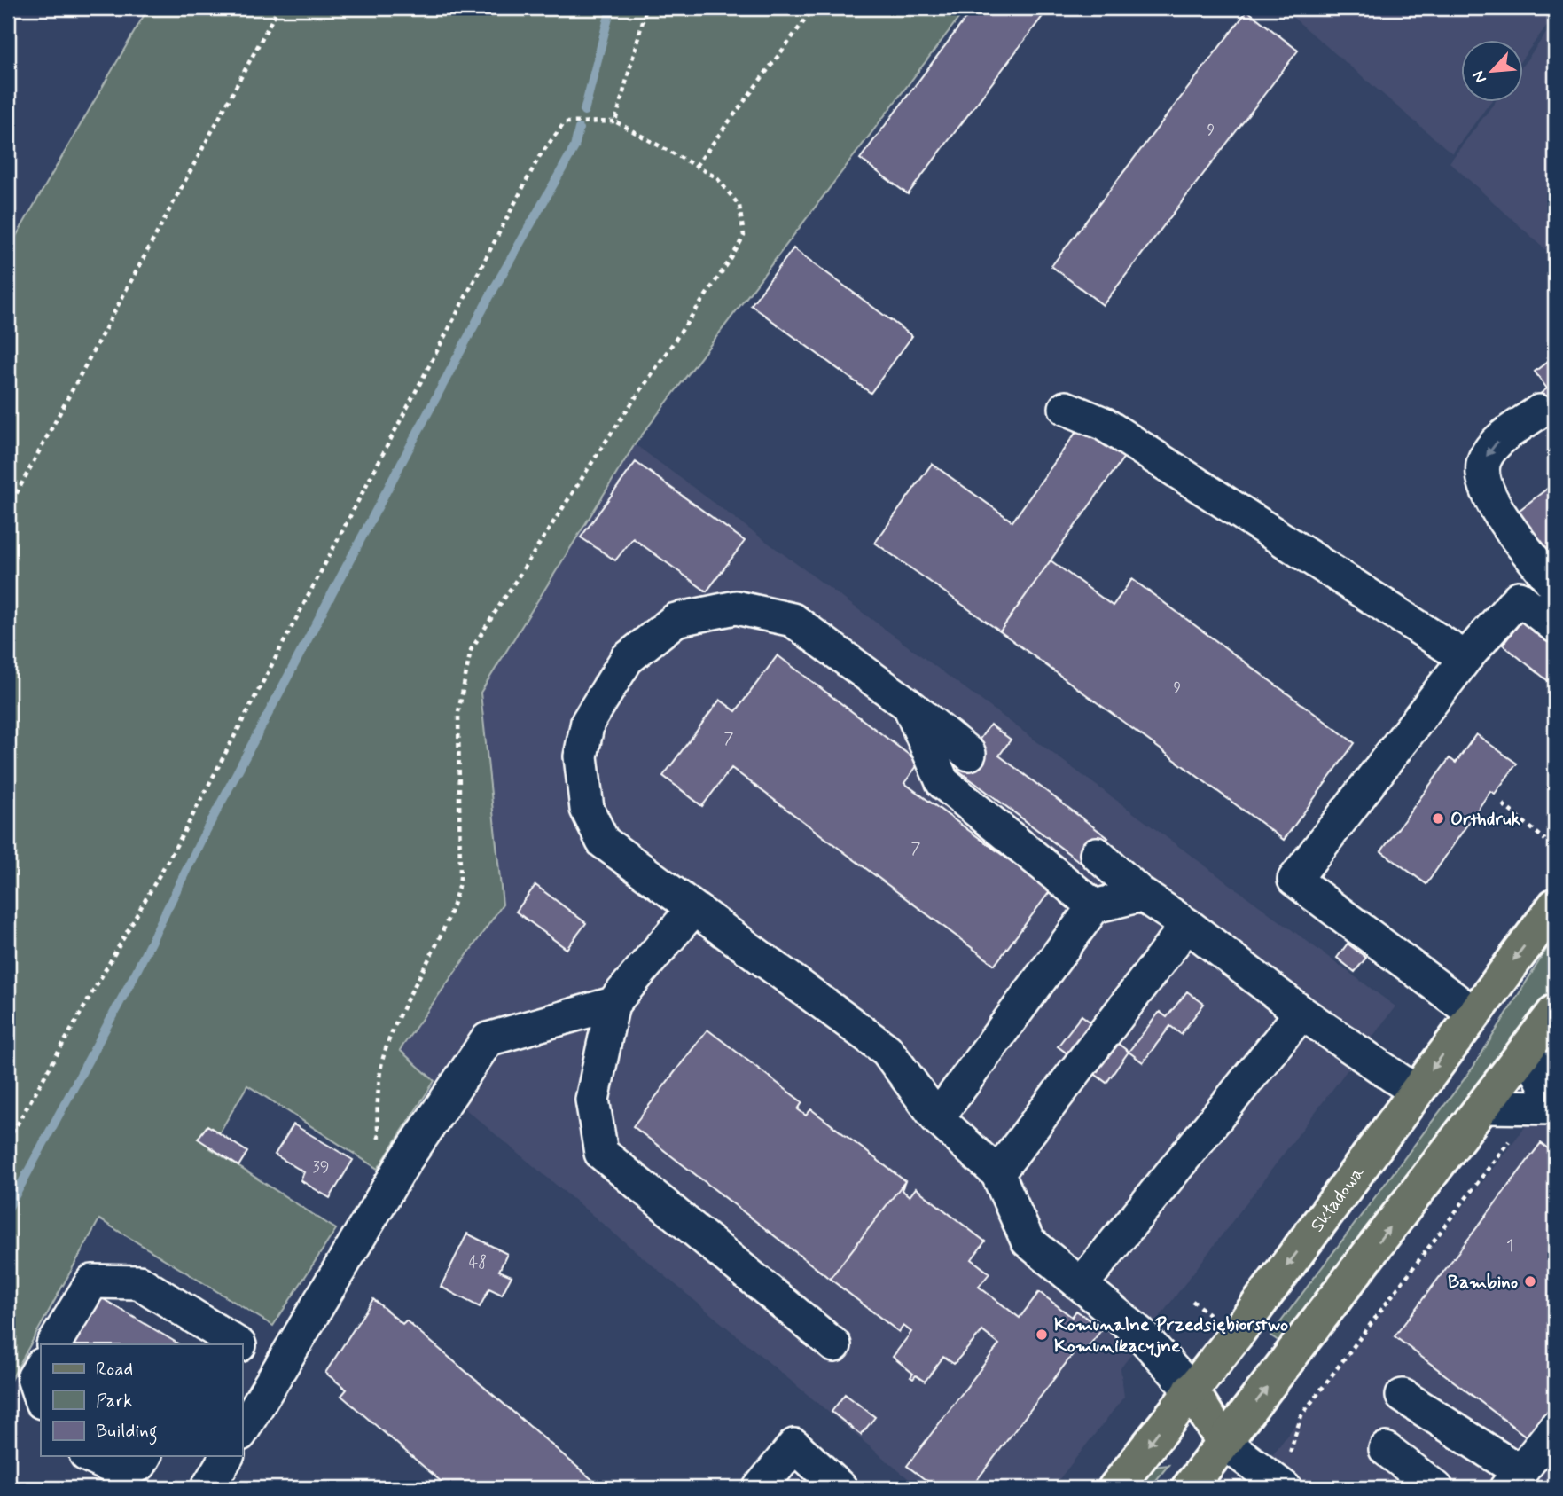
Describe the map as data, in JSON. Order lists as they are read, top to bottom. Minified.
{"streets":{"main road":["Składowa"]},"places":["Orthdruk","Bambino","Komunalne Przedsiębiorstwo Komunikacyjne"],"house_numbers":["9","9","7","7","39","1","48"],"legend":["Road","Park","Building"],"north":"bottom left"}
